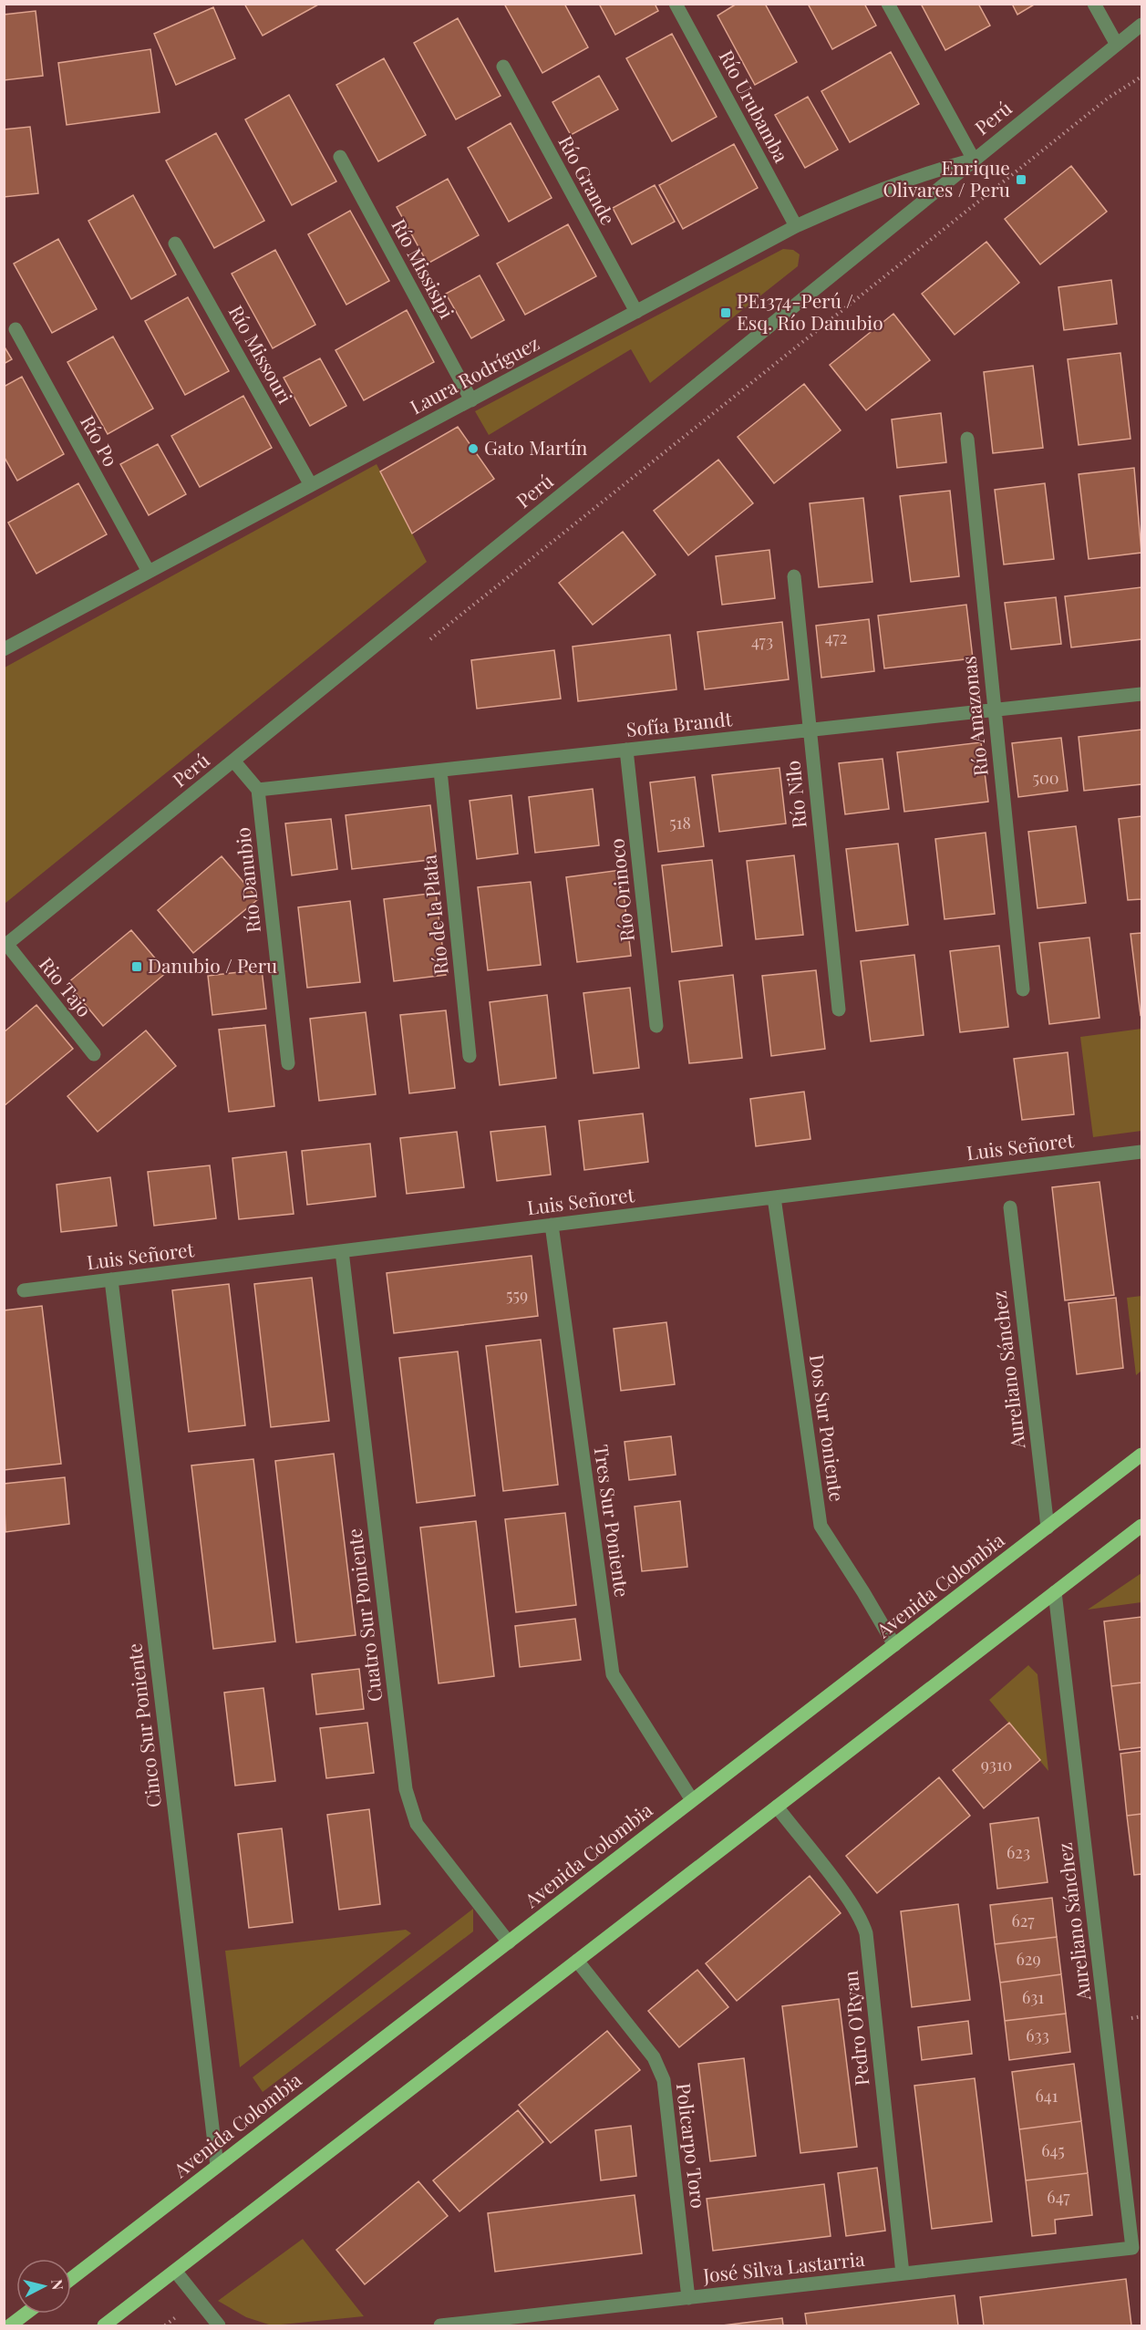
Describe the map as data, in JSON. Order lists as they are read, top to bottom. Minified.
{"streets":{"main road":["Avenida Colombia"],"street":["Río Urubamba","Perú","Río Grande","Río Missisipi","Río Missouri","Laura Rodríguez","Río Po","Río Amazonas","Sofía Brandt","Río Nilo","Río Danubio","Río Orinoco","Río de la Plata","Rio Tajo","Luis Señoret","Aureliano Sánchez","Dos Sur Poniente","Tres Sur Poniente","Cuatro Sur Poniente","Cinco Sur Poniente","Pedro O'Ryan","Policarpo Toro","José Silva Lastarria"]},"crossings":[["Río Urubamba","Laura Rodríguez"],["Perú","Laura Rodríguez"],["Perú","Rio Tajo"],["Río Grande","Laura Rodríguez"],["Río Missisipi","Laura Rodríguez"],["Río Missouri","Laura Rodríguez"],["Laura Rodríguez","Río Po"],["Río Amazonas","Sofía Brandt"],["Sofía Brandt","Río Nilo"],["Sofía Brandt","Río Danubio"],["Sofía Brandt","Río Orinoco"],["Sofía Brandt","Río de la Plata"],["Luis Señoret","Dos Sur Poniente"],["Luis Señoret","Tres Sur Poniente"],["Luis Señoret","Cuatro Sur Poniente"],["Luis Señoret","Cinco Sur Poniente"],["Aureliano Sánchez","Avenida Colombia"],["Aureliano Sánchez","José Silva Lastarria"],["Dos Sur Poniente","Avenida Colombia"],["Tres Sur Poniente","Avenida Colombia"],["Avenida Colombia","Cuatro Sur Poniente"],["Avenida Colombia","Cinco Sur Poniente"],["Pedro O'Ryan","José Silva Lastarria"],["Policarpo Toro","José Silva Lastarria"]],"places":{"transit":["Enrique Olivares / Peru","PE1374-Perú / Esq. Río Danubio","Danubio / Peru"],"other":["Gato Martín"]},"house_numbers":["472","473","500","518","559","9310","623","627","629","631","633","641","645","647"],"north":"right"}
